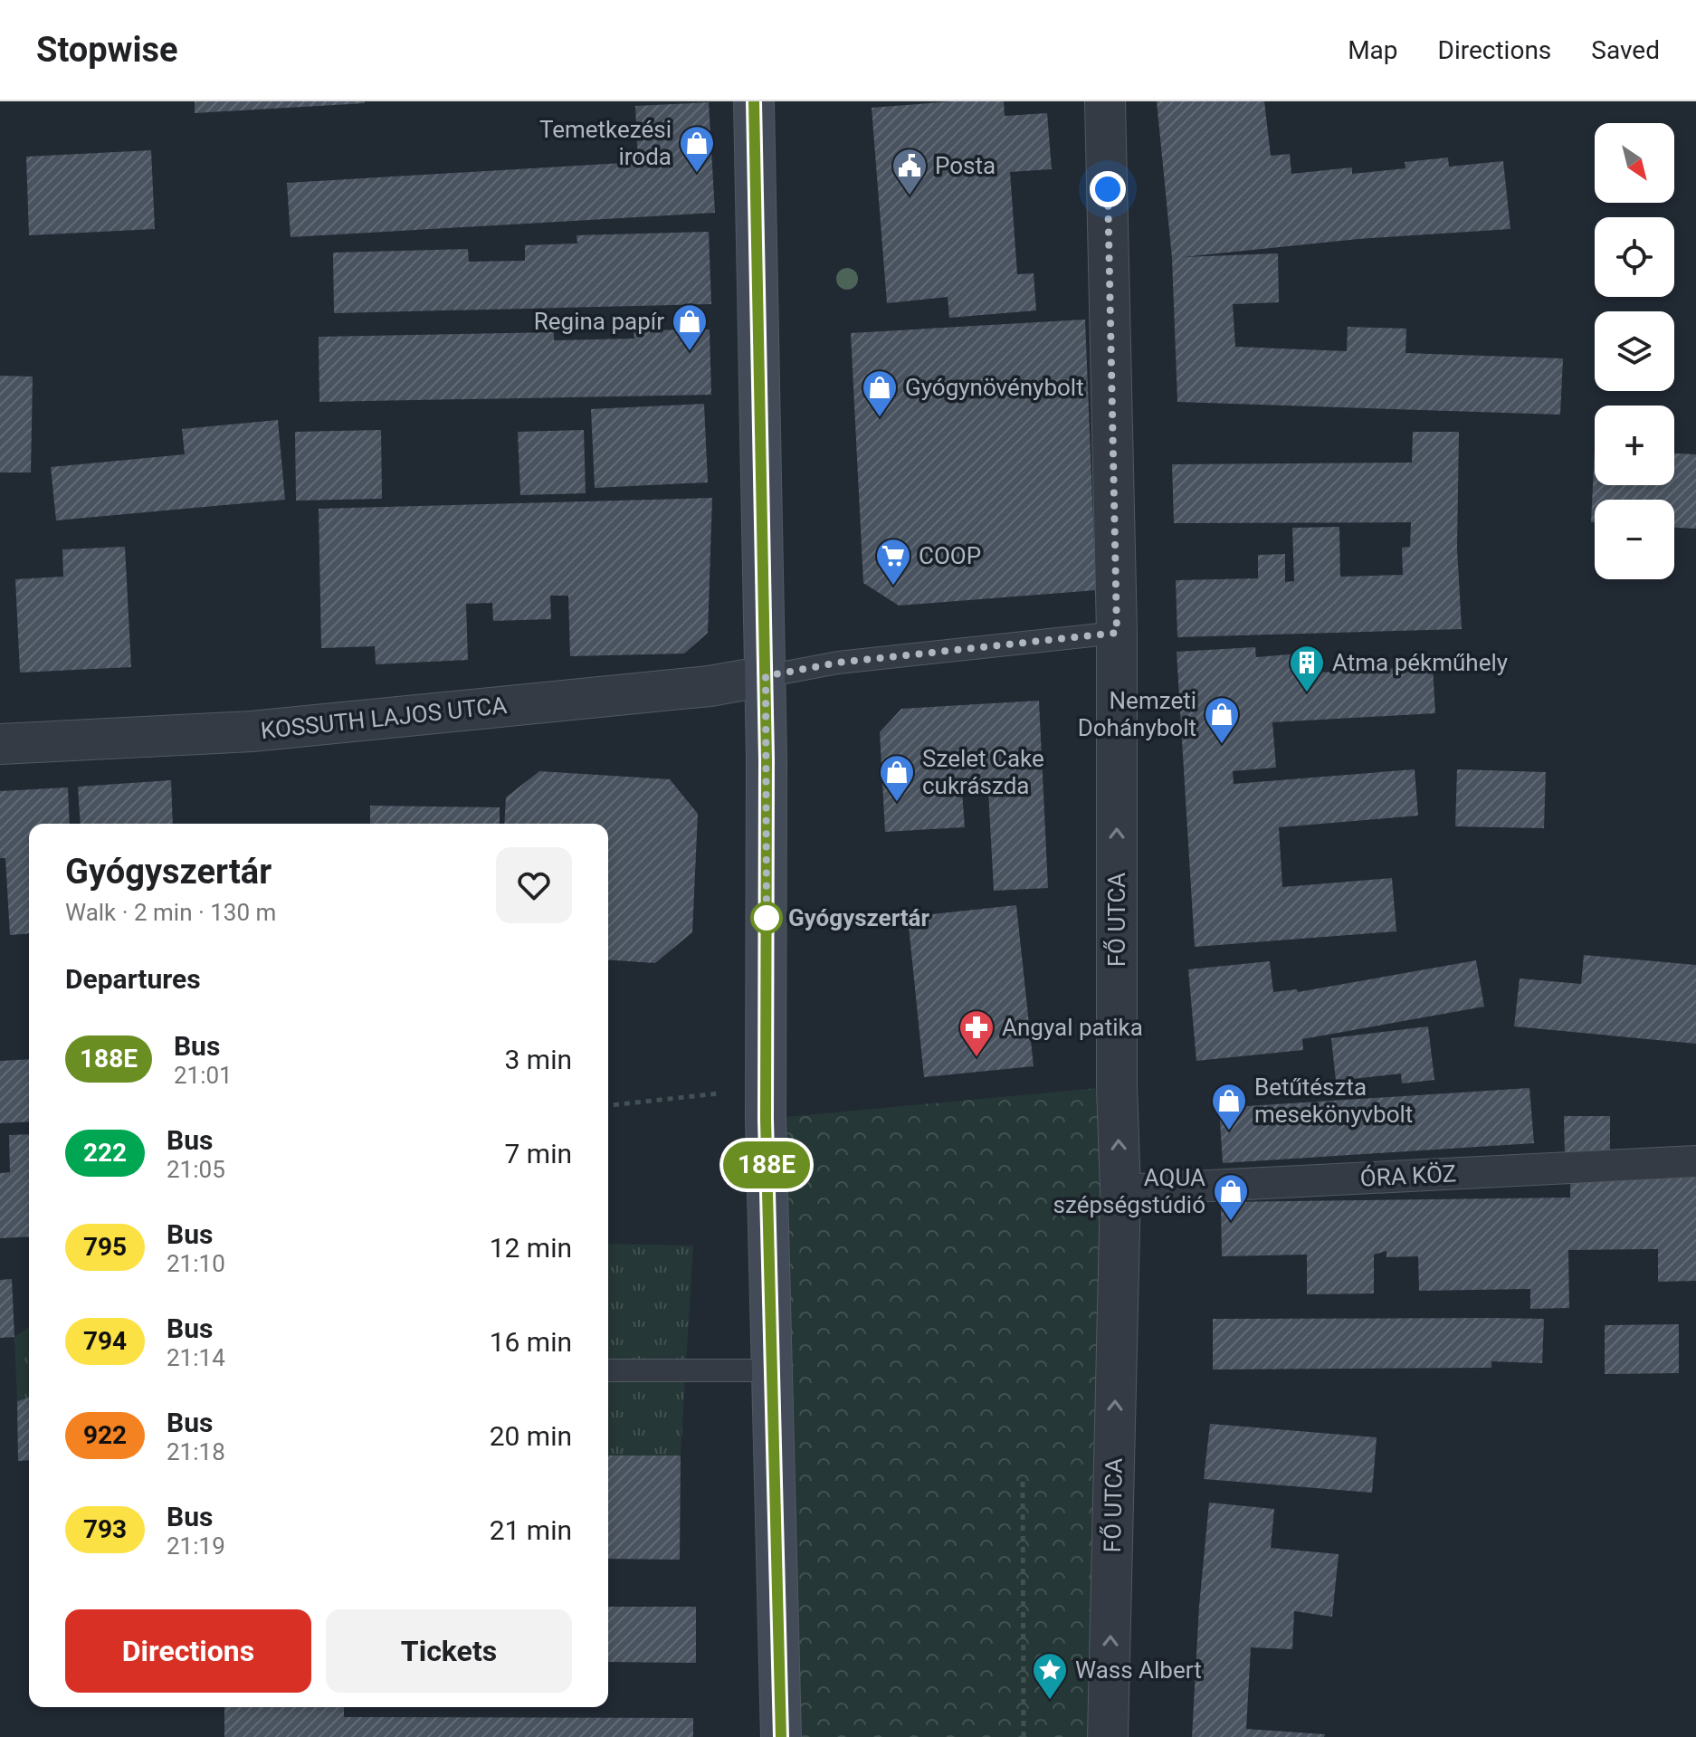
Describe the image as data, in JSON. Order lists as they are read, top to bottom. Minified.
{"streets":{"street":["KOSSUTH LAJOS UTCA","FŐ UTCA","ÓRA KÖZ"]},"crossings":[["FŐ UTCA","ÓRA KÖZ"]],"one_way":["FŐ UTCA"],"places":{"shop":["Temetkezési iroda","Regina papír","Gyógynövénybolt","Nemzeti Dohánybolt","Szelet Cake cukrászda","Betűtészta mesekönyvbolt","AQUA szépségstúdió"],"public building":["Posta"],"supermarket":["COOP"],"building":["Atma pékműhely"],"other":["Gyógyszertár"],"pharmacy":["Angyal patika"],"place":["Wass Albert"]},"lines":["bus line 188E"],"north":"bottom right","page":{"header":"Stopwise","nav":["Map","Directions","Saved"],"on_map":"188E","map_buttons":["+","−"],"heading":[["Gyógyszertár","Walk · 2 min · 130 m"],"Departures"],"list":[{"mark":"188E","name":"Bus","note":"21:01","value":"3 min"},{"mark":"222","name":"Bus","note":"21:05","value":"7 min"},{"mark":"795","name":"Bus","note":"21:10","value":"12 min"},{"mark":"794","name":"Bus","note":"21:14","value":"16 min"},{"mark":"922","name":"Bus","note":"21:18","value":"20 min"},{"mark":"793","name":"Bus","note":"21:19","value":"21 min"}],"buttons":["Directions","Tickets"]}}
